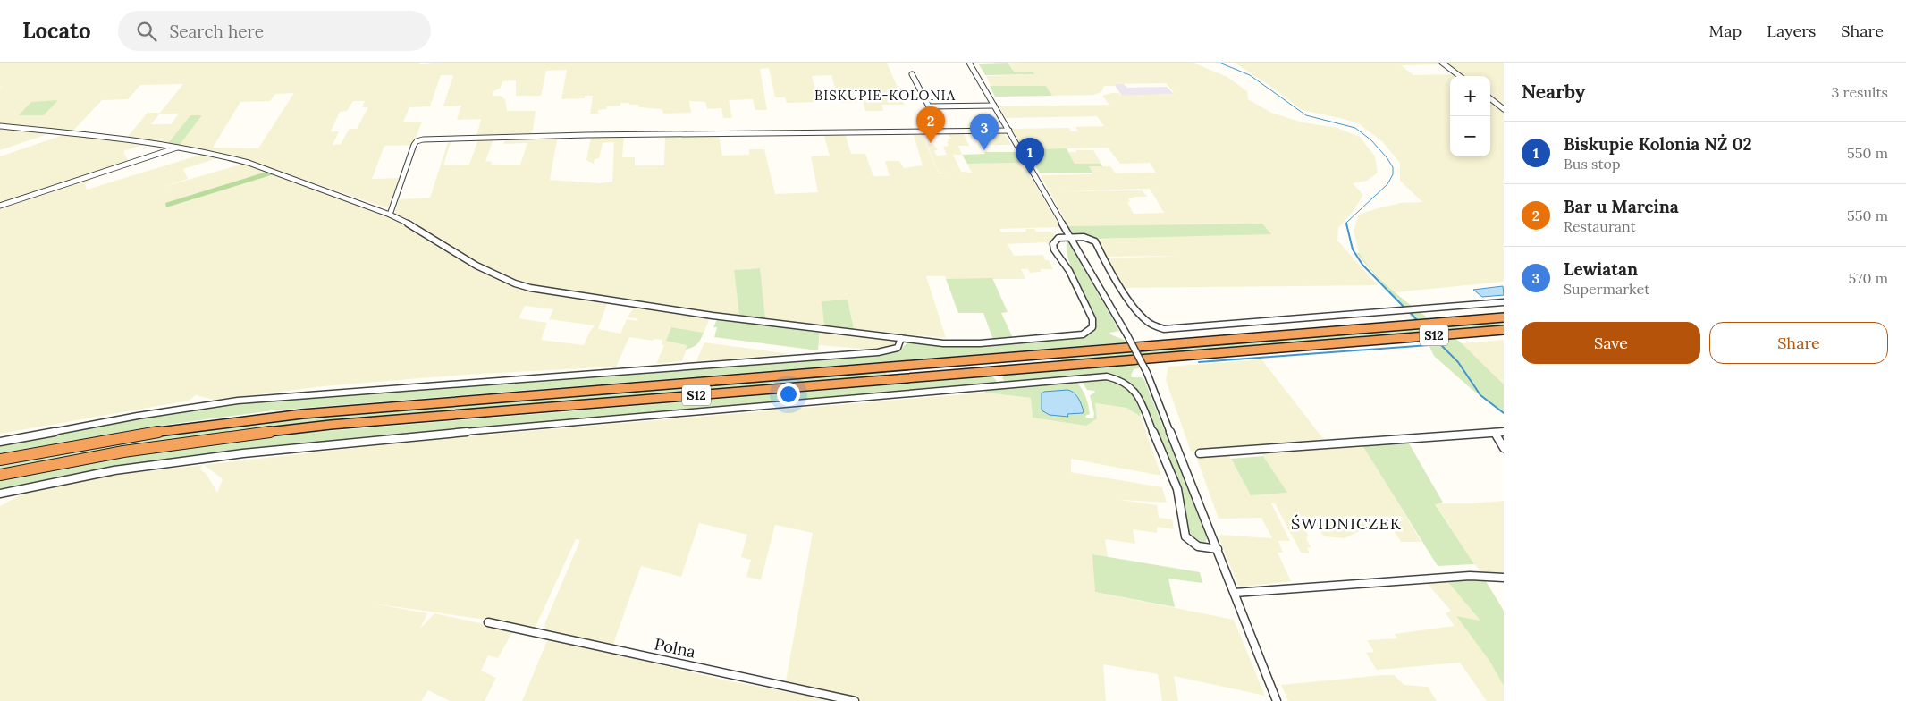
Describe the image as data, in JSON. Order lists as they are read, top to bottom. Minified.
{"streets":{"highway":["S12"],"street":["Polna"]},"districts":["BISKUPIE-KOLONIA","ŚWIDNICZEK"],"page":{"header":"Locato","search":"Search here","nav":["Map","Layers","Share"],"heading":["Nearby","3 results"],"map_buttons":["+","−"],"pins":["2","3","1"],"list":[{"mark":"1","name":"Biskupie Kolonia NŻ 02","note":"Bus stop","value":"550 m"},{"mark":"2","name":"Bar u Marcina","note":"Restaurant","value":"550 m"},{"mark":"3","name":"Lewiatan","note":"Supermarket","value":"570 m"}],"buttons":["Save","Share"]}}
